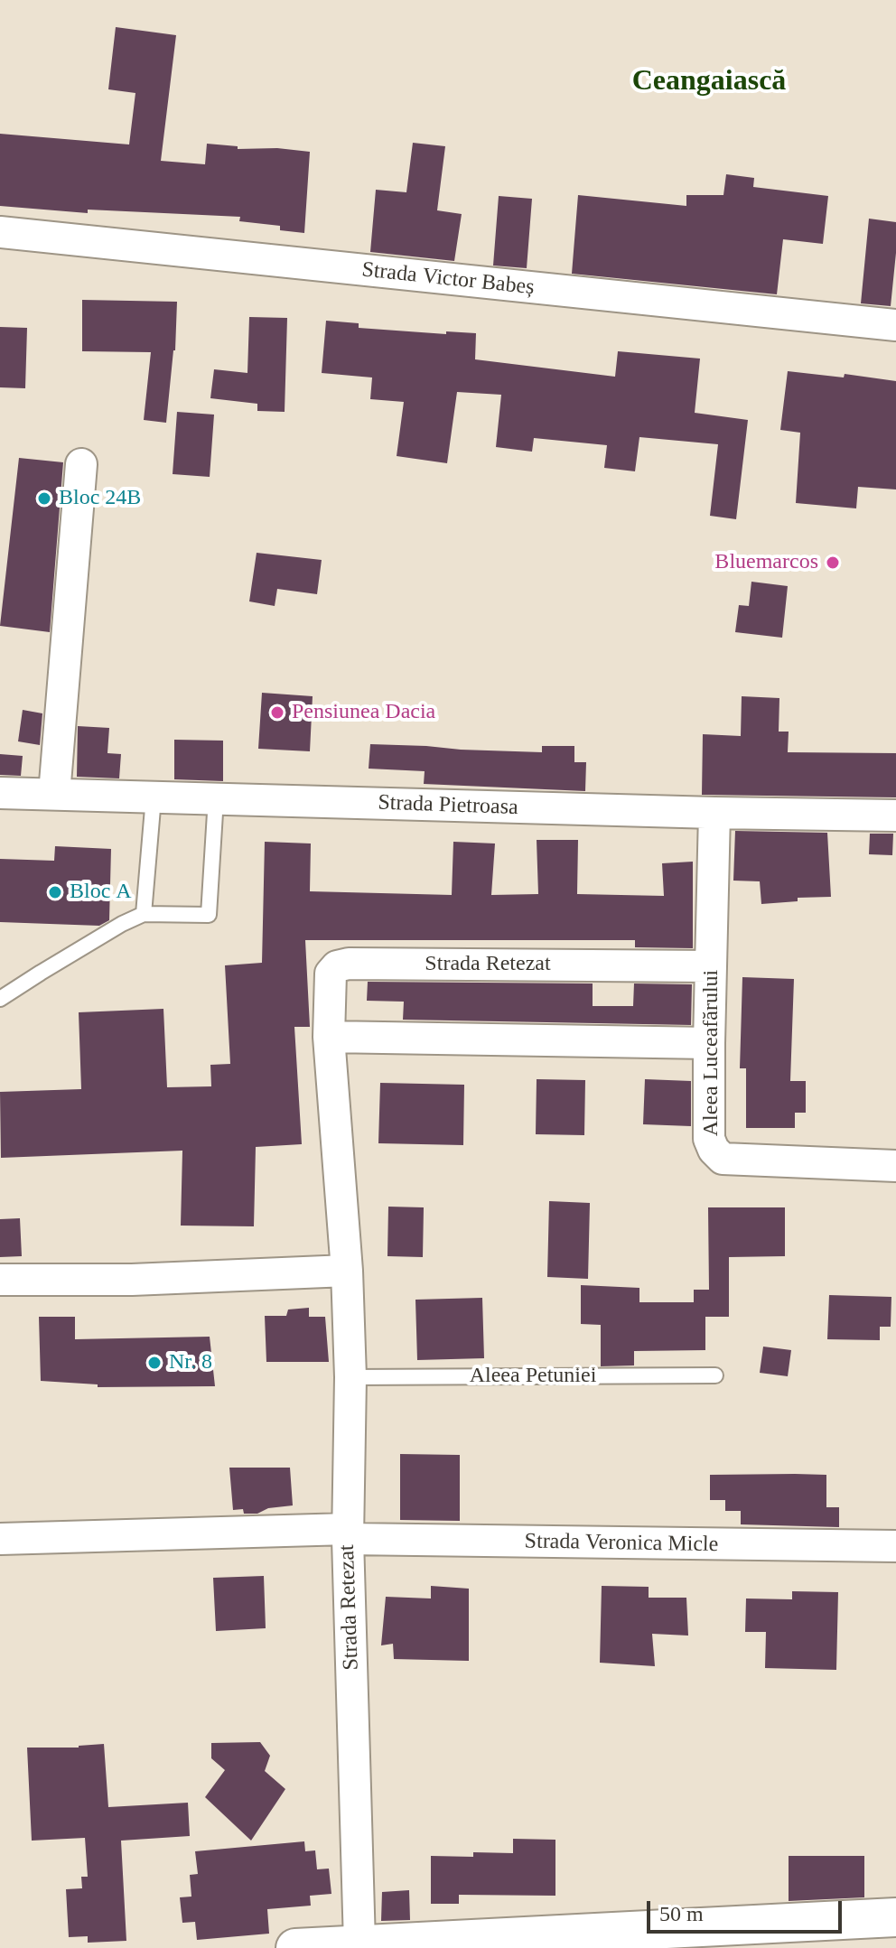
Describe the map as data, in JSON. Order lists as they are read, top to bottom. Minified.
{"streets":{"street":["Strada Victor Babeș","Strada Pietroasa","Strada Retezat","Aleea Luceafărului","Strada Veronica Micle"],"lane":["Aleea Petuniei"]},"crossings":[["Strada Pietroasa","Aleea Luceafărului"],["Strada Retezat","Aleea Luceafărului"],["Strada Retezat","Aleea Petuniei"],["Strada Retezat","Strada Veronica Micle"]],"districts":["Ceangaiască"],"places":["Bloc 24B","Bluemarcos","Pensiunea Dacia","Bloc A","Nr. 8"],"scale_bar":"50 m"}
